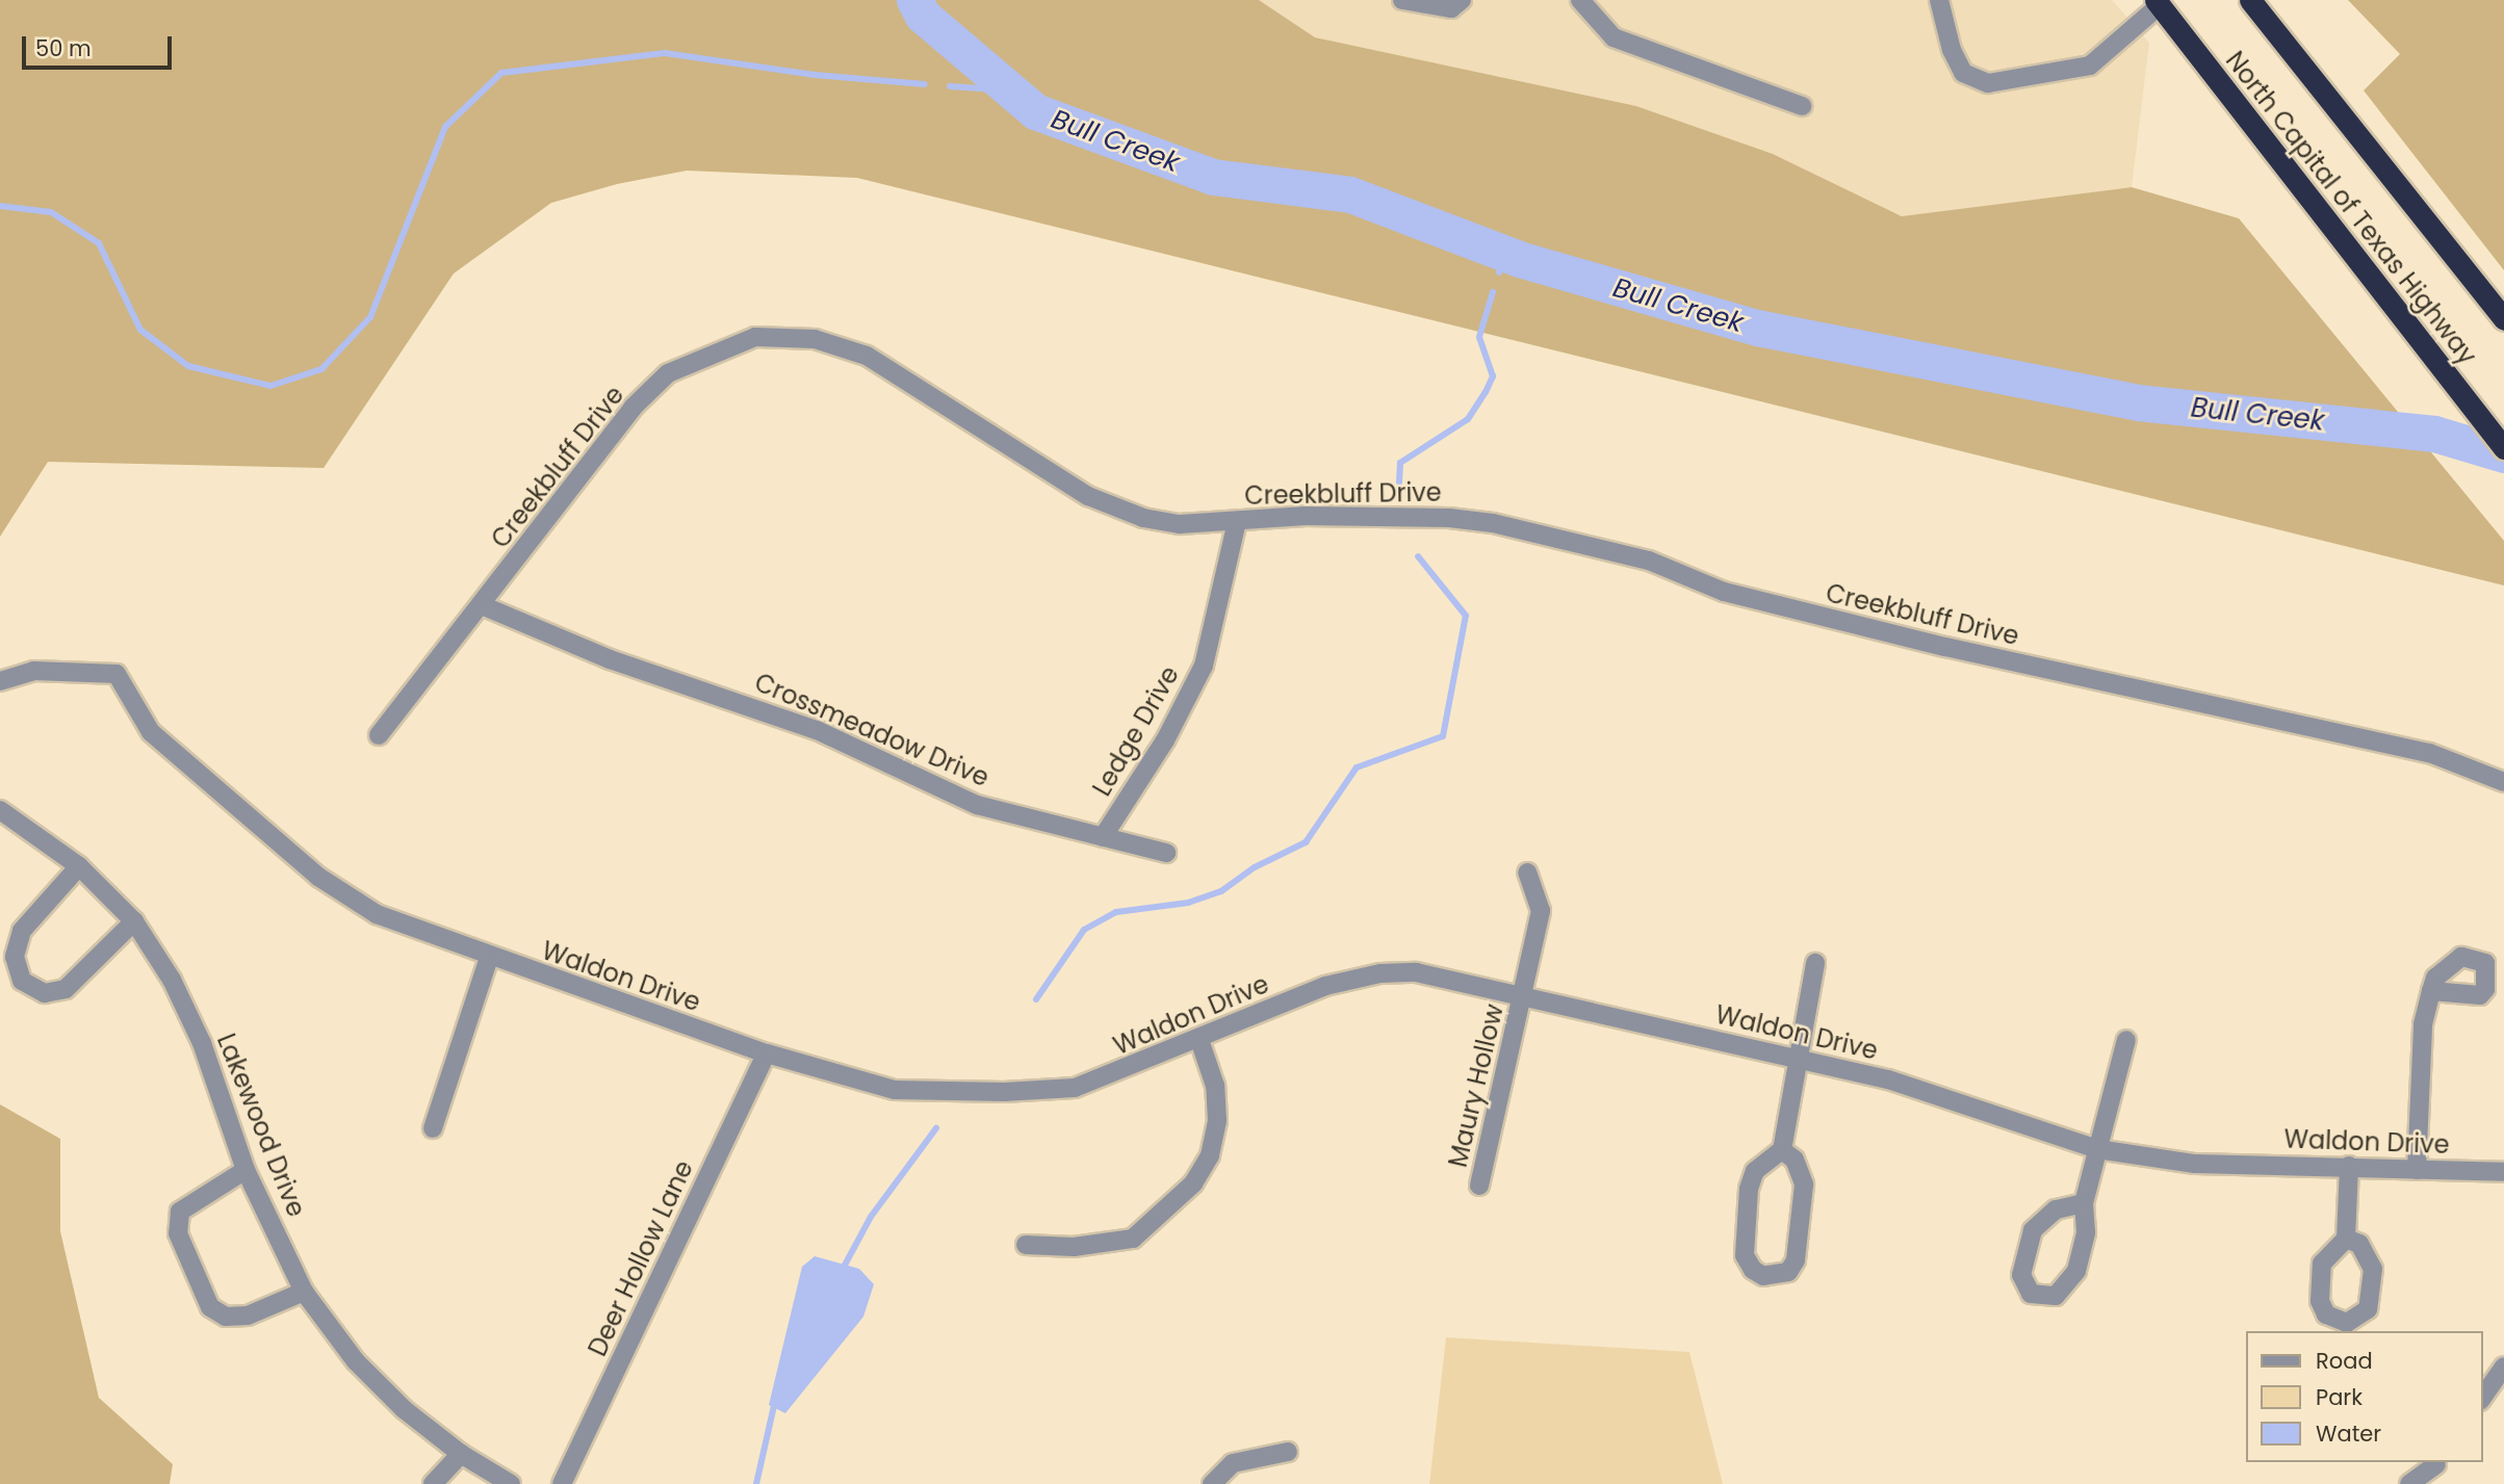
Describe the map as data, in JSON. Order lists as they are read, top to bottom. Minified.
{"streets":{"highway":["North Capital of Texas Highway"],"street":["Creekbluff Drive","Crossmeadow Drive","Ledge Drive","Waldon Drive","Maury Hollow","Lakewood Drive","Deer Hollow Lane"]},"crossings":[["Creekbluff Drive","Crossmeadow Drive"],["Creekbluff Drive","Ledge Drive"],["Crossmeadow Drive","Ledge Drive"],["Waldon Drive","Maury Hollow"],["Waldon Drive","Deer Hollow Lane"]],"water":["Bull Creek"],"legend":["Road","Park","Water"],"scale_bar":"50 m"}
